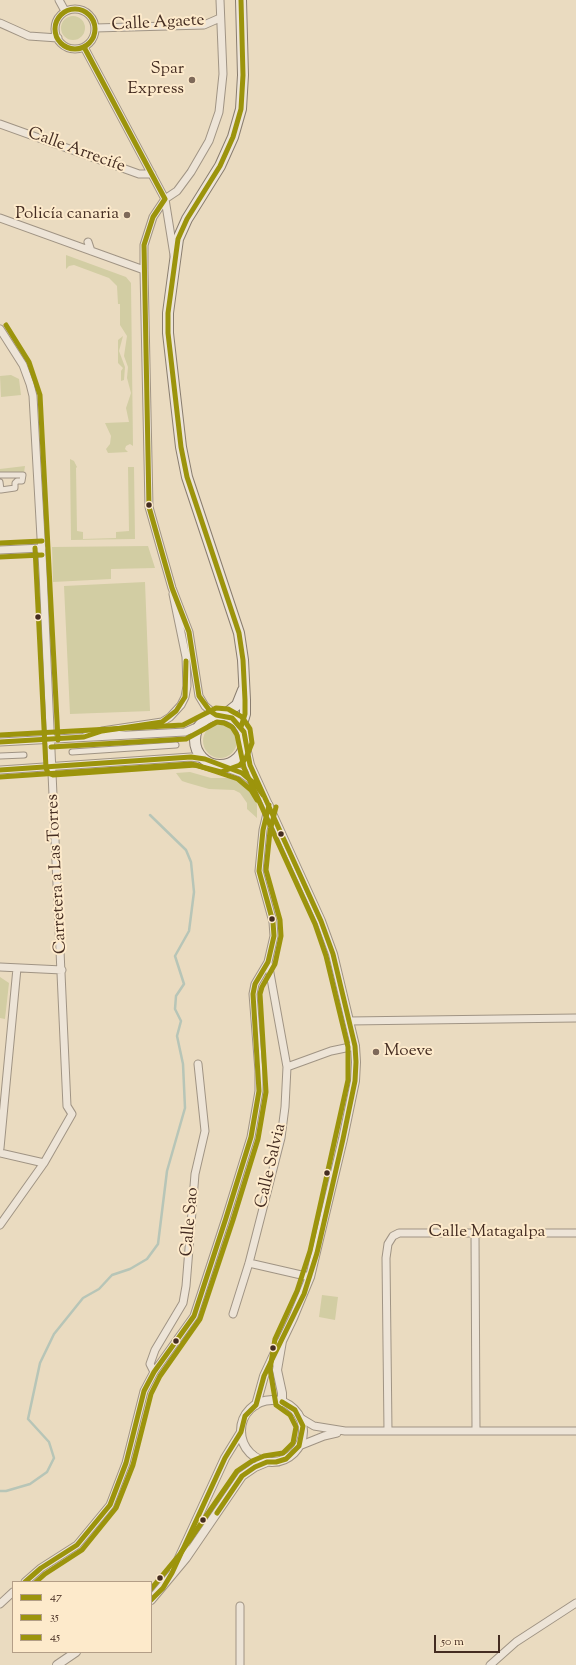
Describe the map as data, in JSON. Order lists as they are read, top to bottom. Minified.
{"streets":{"street":["Calle Agaete","Calle Arrecife","Carretera a Las Torres","Calle Salvia","Calle Sao","Calle Matagalpa"]},"places":["Spar Express","Policía canaria","Moeve"],"lines":["transit line 47","transit line 45","transit line 35"],"legend":["47","35","45"],"scale_bar":"50 m"}
